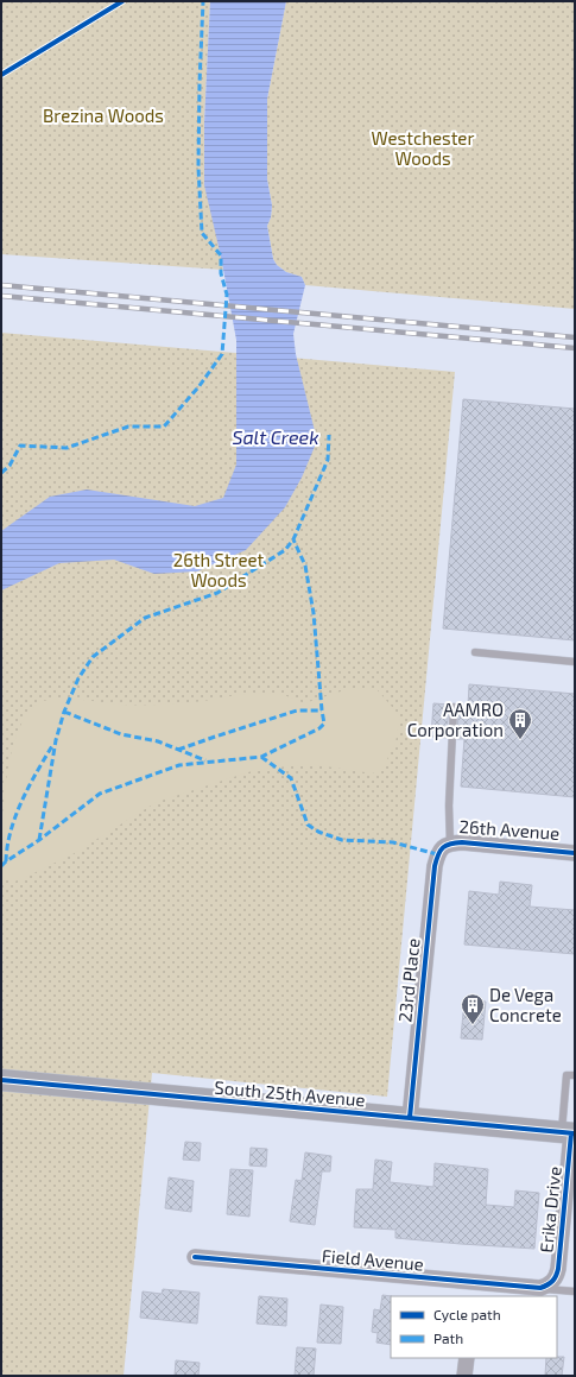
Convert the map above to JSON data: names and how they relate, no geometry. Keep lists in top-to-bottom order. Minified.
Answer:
{"streets":{"street":["26th Avenue","23rd Place","South 25th Avenue","Erika Drive","Field Avenue"]},"crossings":[["26th Avenue","23rd Place"],["23rd Place","South 25th Avenue"],["South 25th Avenue","Erika Drive"],["Erika Drive","Field Avenue"]],"water":["Salt Creek"],"parks":["Brezina Woods","Westchester Woods","26th Street Woods"],"places":{"building":["AAMRO Corporation","De Vega Concrete"]},"legend":["Cycle path","Path"]}
